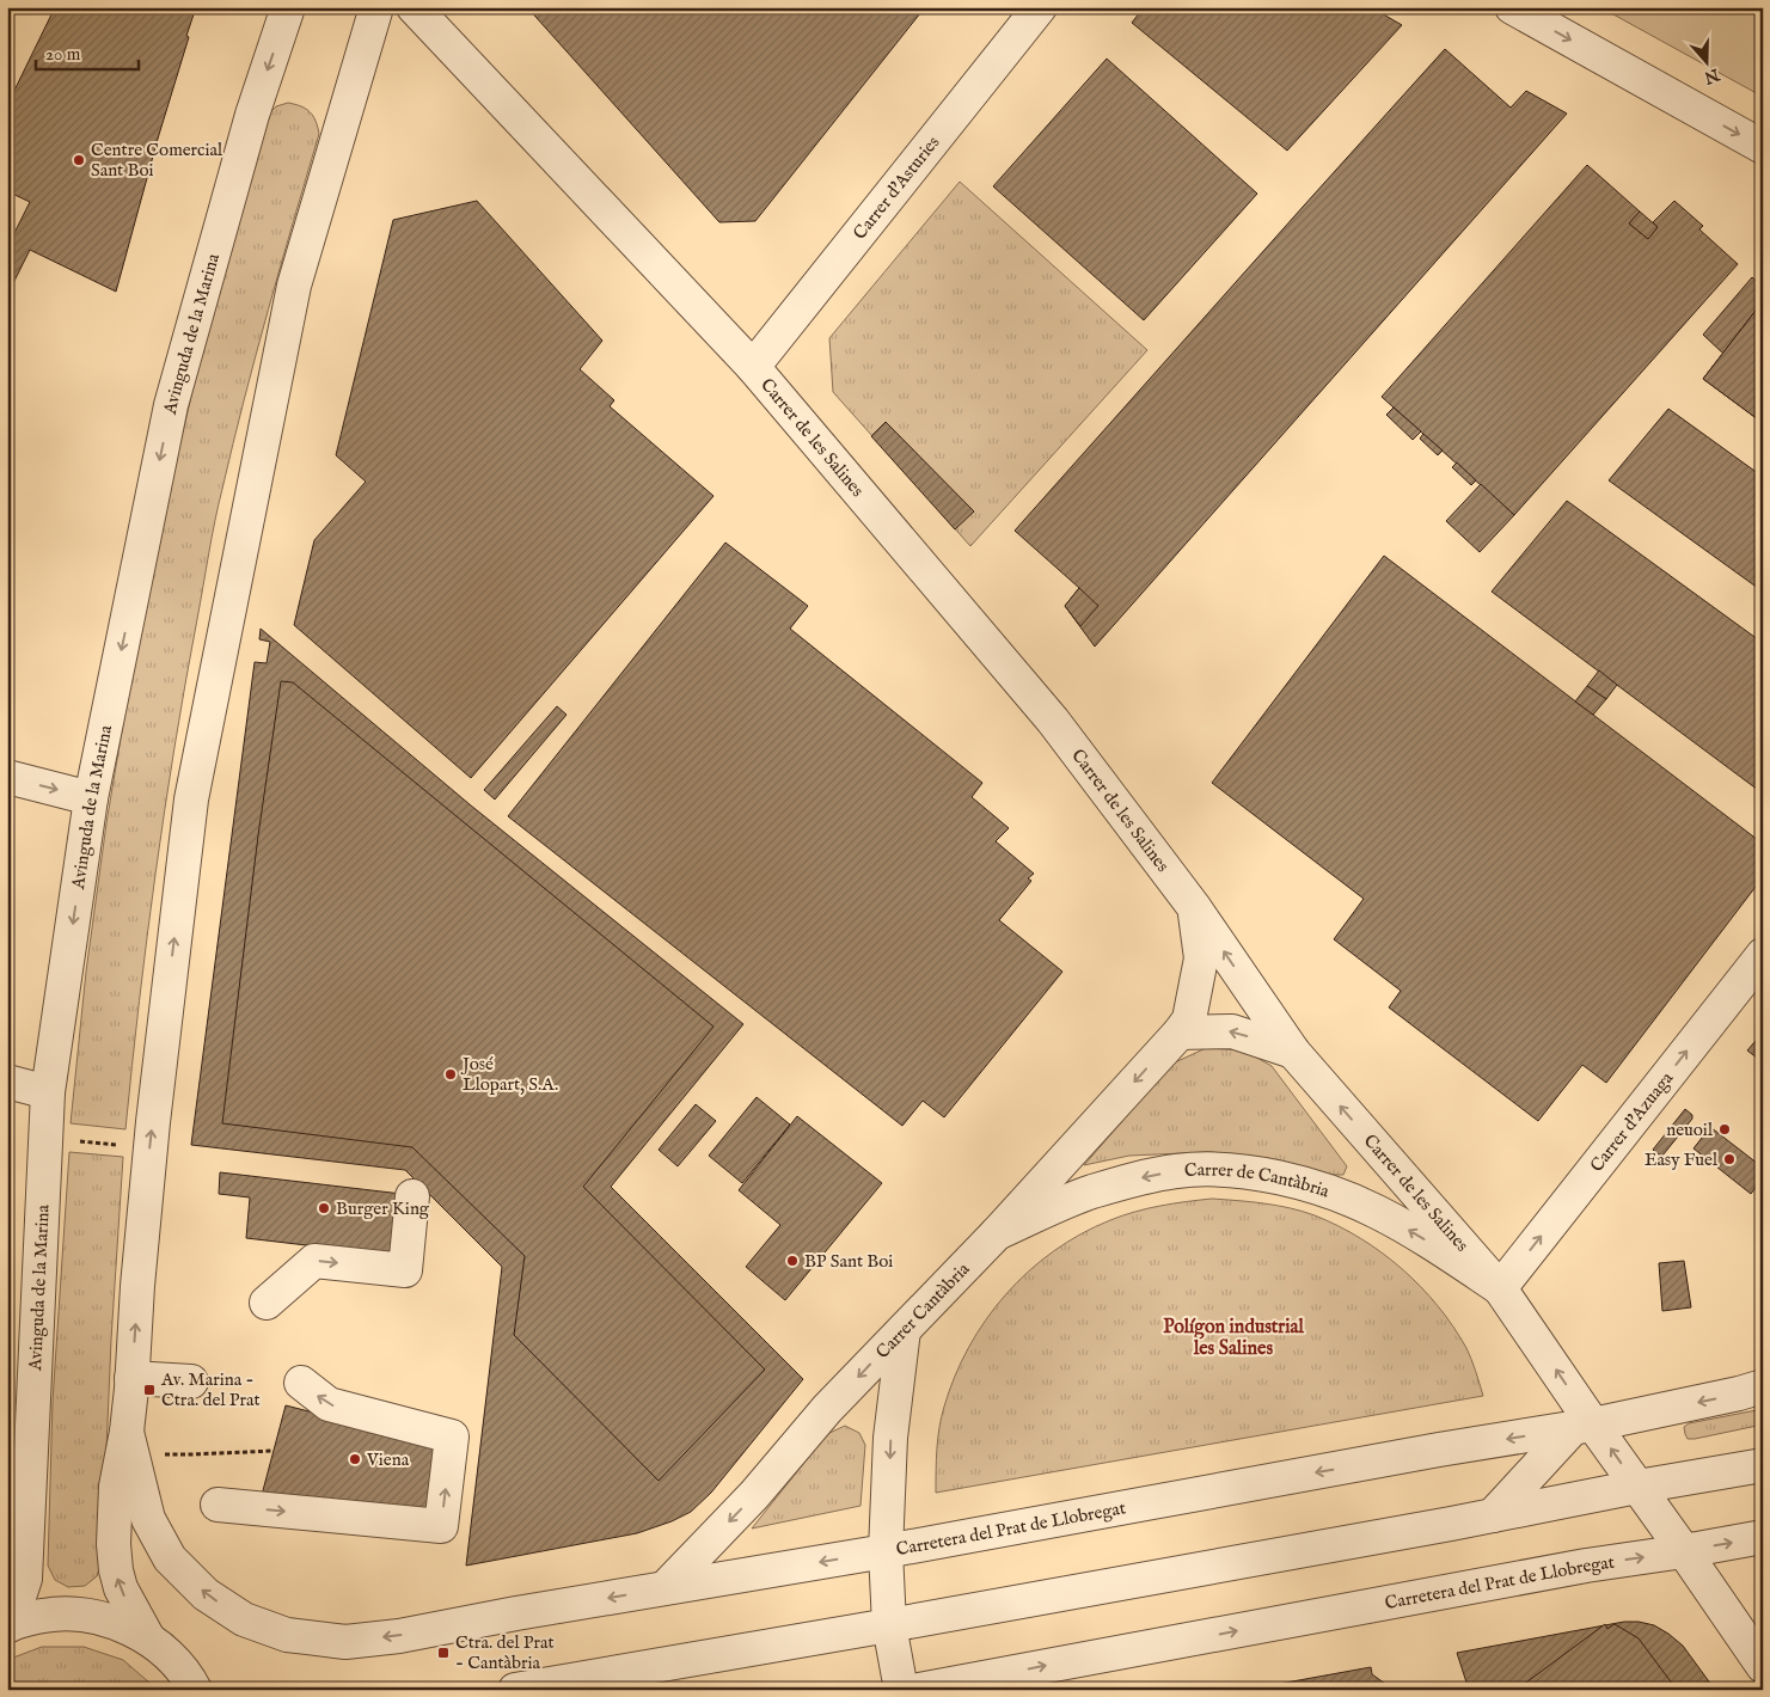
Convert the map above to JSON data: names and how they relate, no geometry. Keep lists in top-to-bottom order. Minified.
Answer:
{"streets":{"street":["Carrer d'Asturies","Avinguda de la Marina","Carrer de les Salines","Carrer d'Azuaga","Carrer de Cantàbria","Carrer Cantàbria","Carretera del Prat de Llobregat"]},"crossings":[["Carrer d'Asturies","Carrer de les Salines"],["Carrer de les Salines","Carrer d'Azuaga"],["Carrer de les Salines","Carrer de Cantàbria"],["Carrer de les Salines","Carrer Cantàbria"],["Carrer de les Salines","Carretera del Prat de Llobregat"],["Carrer d'Azuaga","Carrer de Cantàbria"],["Carrer de Cantàbria","Carrer Cantàbria"],["Carrer Cantàbria","Carretera del Prat de Llobregat"]],"one_way":["Carrer d'Azuaga","Carrer de Cantàbria","Carrer Cantàbria"],"districts":["Polígon industrial les Salines"],"places":{"other":["Centre Comercial Sant Boi","José Llopart, S.A.","neuoil","Easy Fuel","Burger King","BP Sant Boi","Viena"],"transit":["Av. Marina - Ctra. del Prat","Ctra. del Prat - Cantàbria"]},"scale_bar":"20 m","north":"bottom"}
